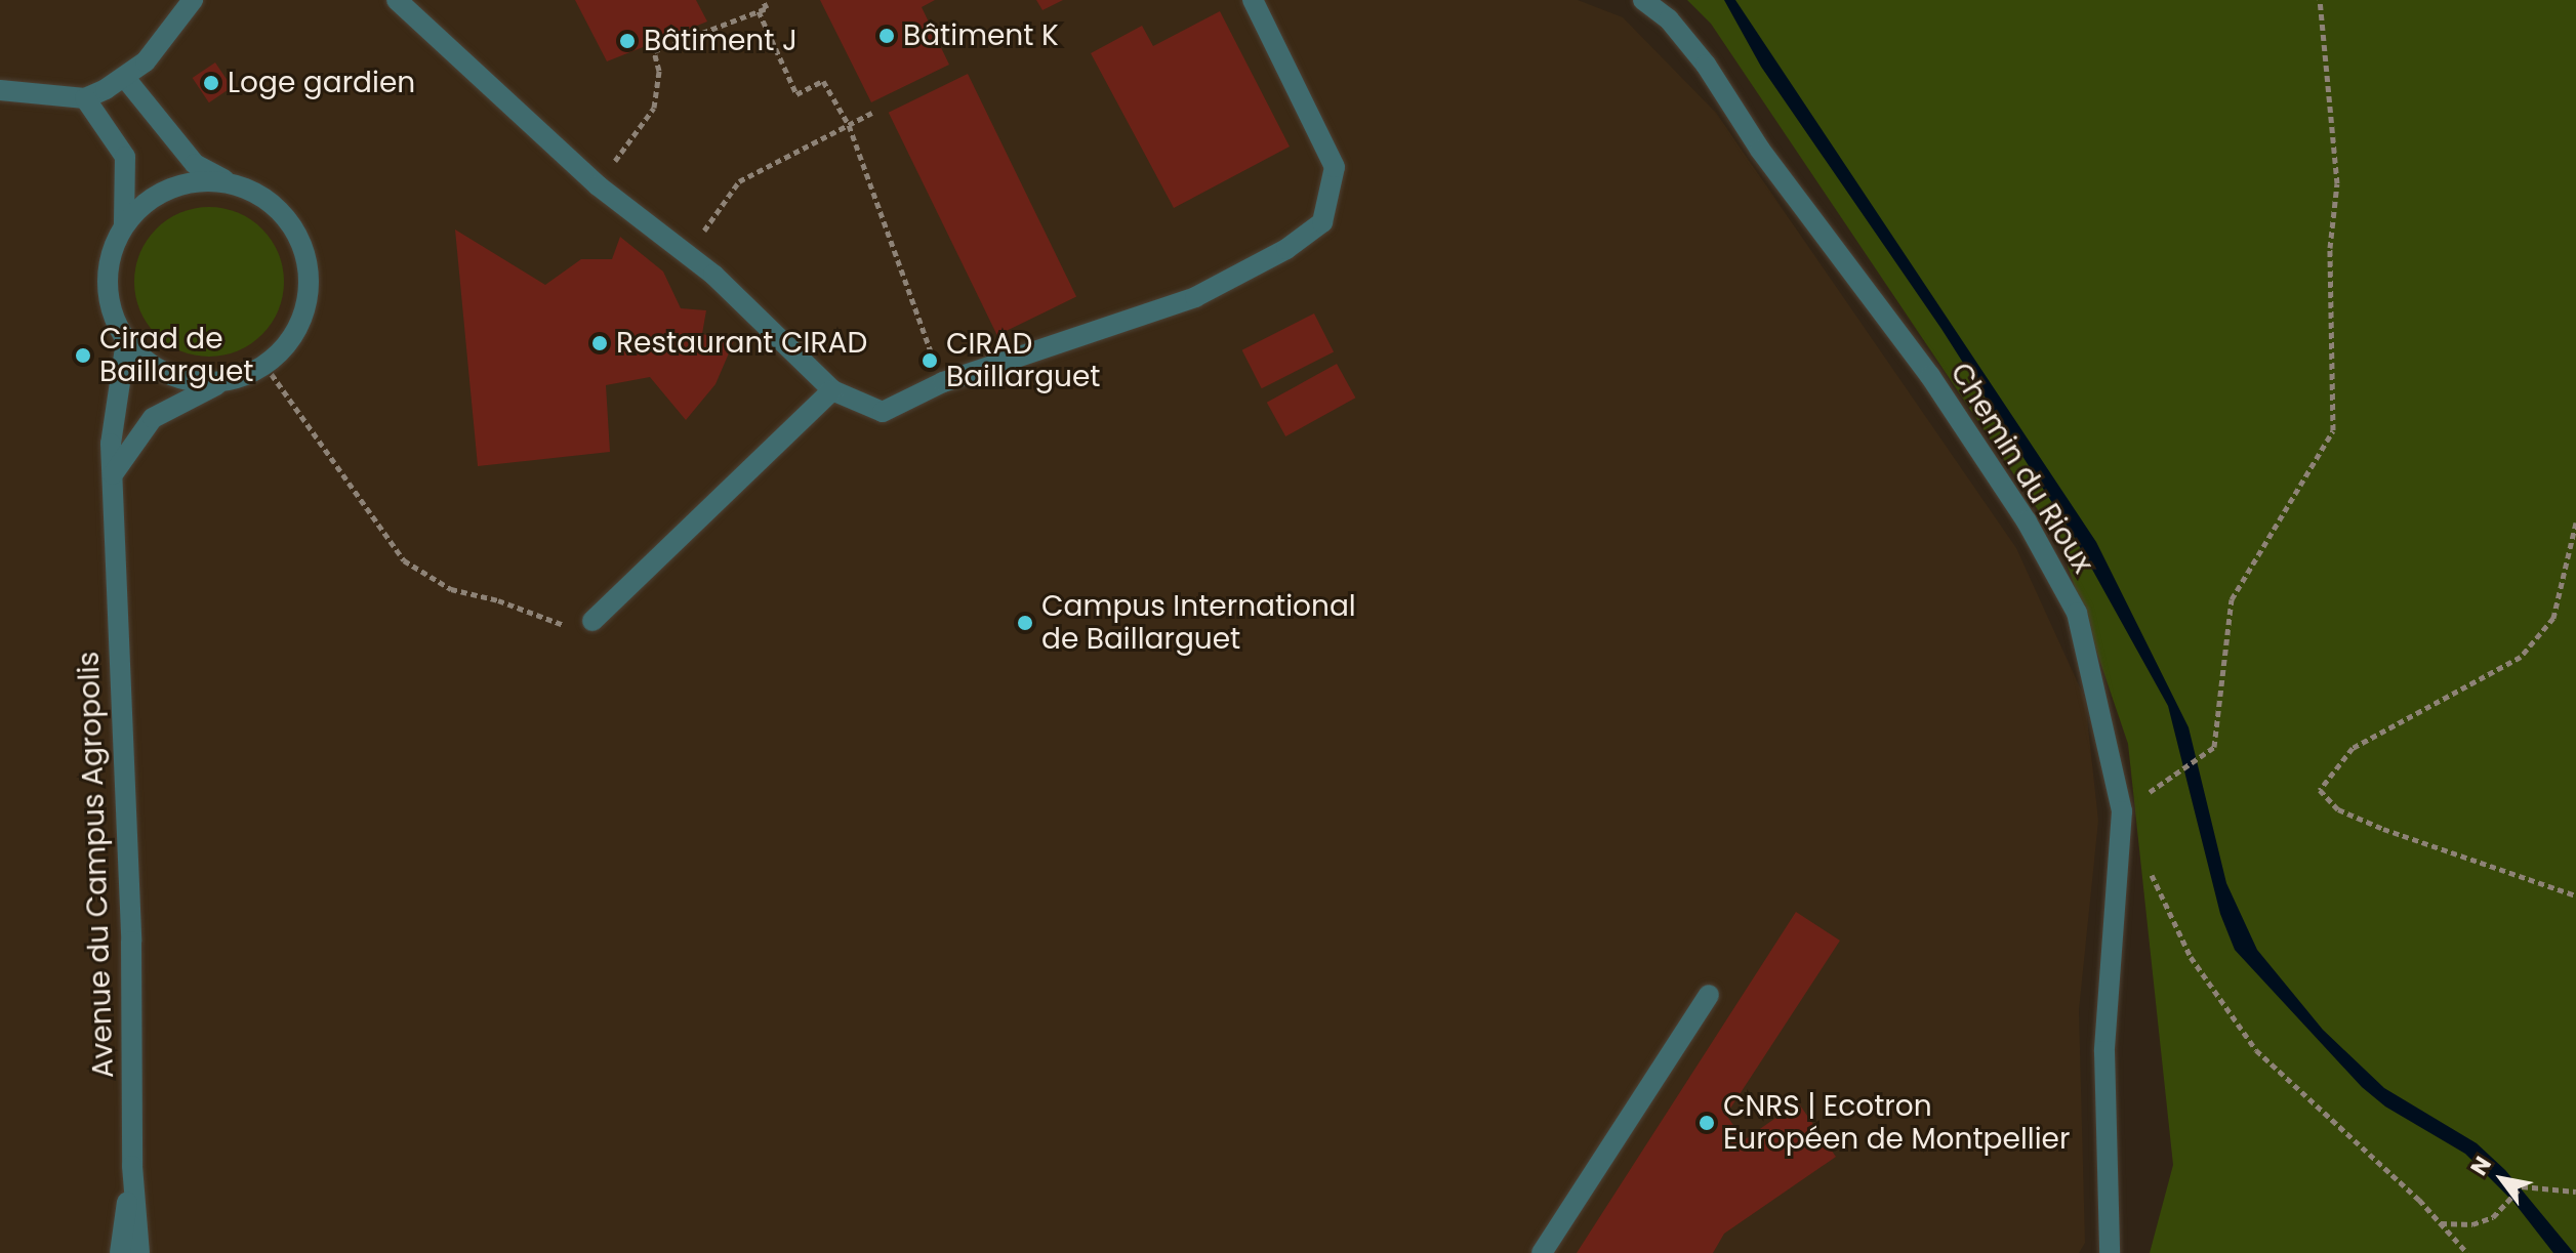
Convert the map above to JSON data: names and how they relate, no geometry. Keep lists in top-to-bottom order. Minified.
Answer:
{"streets":{"street":["Chemin du Rioux","Avenue du Campus Agropolis"]},"places":["Bâtiment K","Bâtiment J","Loge gardien","Restaurant CIRAD","Cirad de Baillarguet","CIRAD Baillarguet","Campus International de Baillarguet","CNRS | Ecotron Européen de Montpellier"],"north":"top left"}
